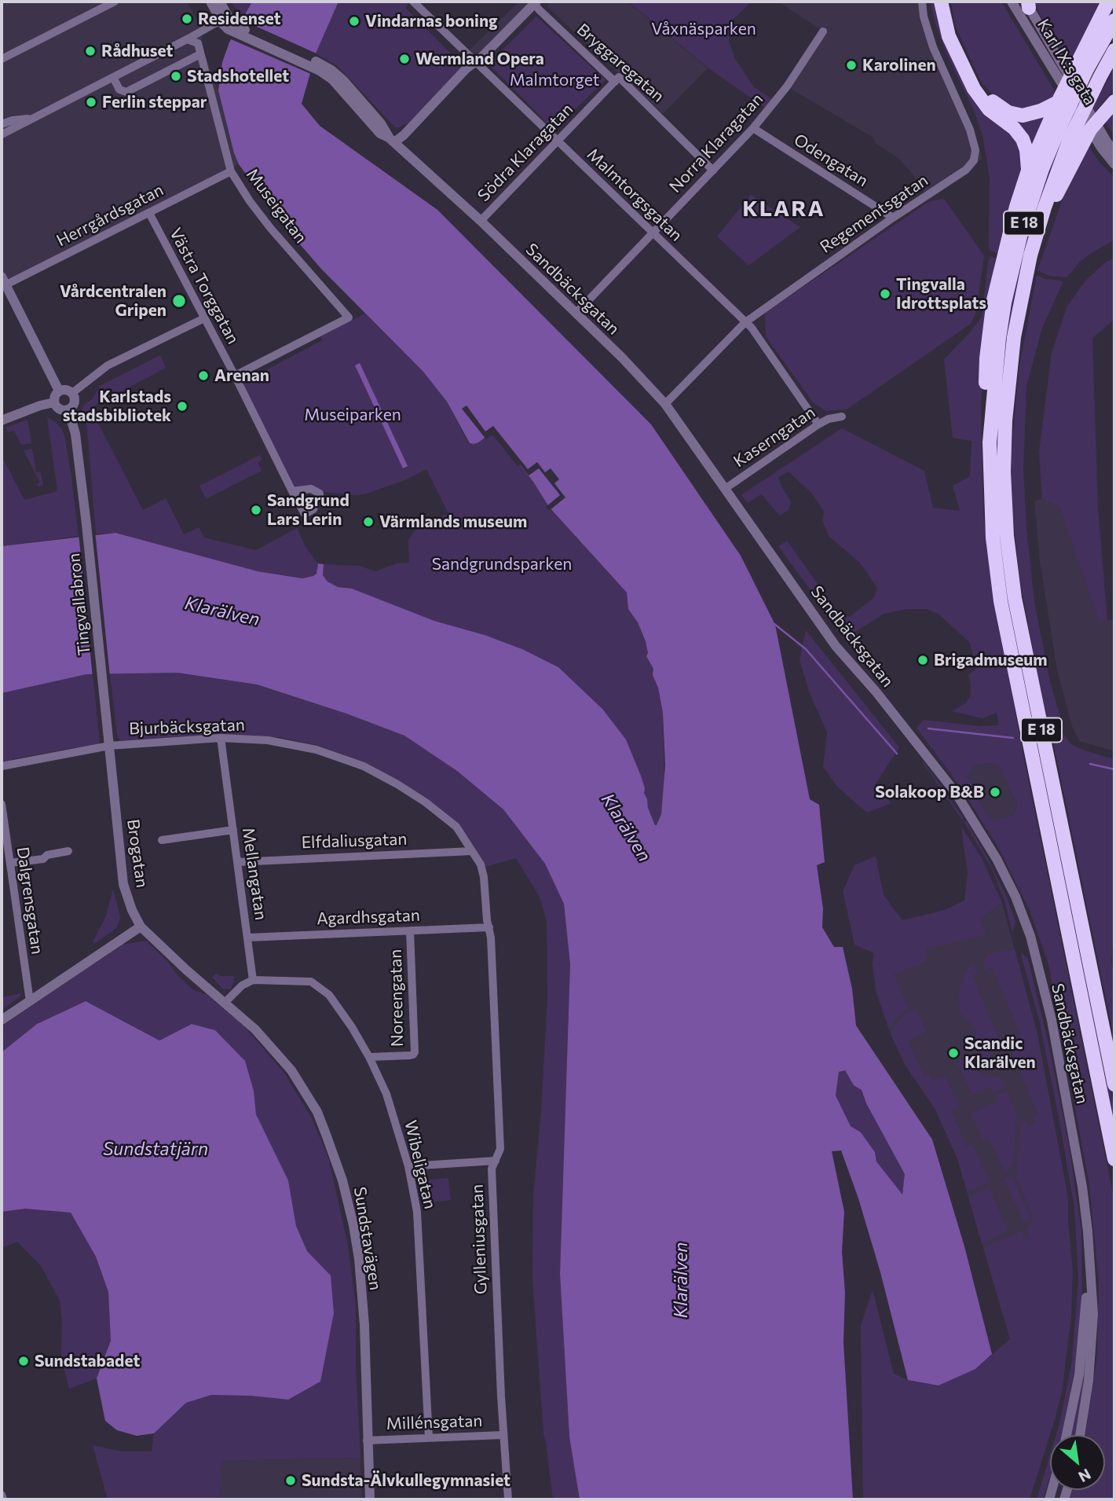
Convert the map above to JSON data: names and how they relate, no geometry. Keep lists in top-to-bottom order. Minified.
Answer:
{"streets":{"highway":["E 18"],"street":["Karl IX:s gata","Bryggaregatan","Norra Klaragatan","Södra Klaragatan","Odengatan","Malmtorgsgatan","Museigatan","Regementsgatan","Herrgårdsgatan","Västra Torggatan","Sandbäcksgatan","Kaserngatan","Tingvallabron","Bjurbäcksgatan","Elfdaliusgatan","Brogatan","Mellangatan","Dalgrensgatan","Agardhsgatan","Noreengatan","Wibeligatan","Sundstavägen","Gylleniusgatan","Millénsgatan"]},"crossings":[["Bryggaregatan","Norra Klaragatan"],["Bryggaregatan","Södra Klaragatan"],["Norra Klaragatan","Odengatan"],["Norra Klaragatan","Malmtorgsgatan"],["Norra Klaragatan","Sandbäcksgatan"],["Södra Klaragatan","Malmtorgsgatan"],["Södra Klaragatan","Sandbäcksgatan"],["Odengatan","Regementsgatan"],["Malmtorgsgatan","Regementsgatan"],["Malmtorgsgatan","Kaserngatan"],["Museigatan","Herrgårdsgatan"],["Museigatan","Västra Torggatan"],["Regementsgatan","Sandbäcksgatan"],["Herrgårdsgatan","Västra Torggatan"],["Sandbäcksgatan","Kaserngatan"],["Tingvallabron","Brogatan"],["Bjurbäcksgatan","Elfdaliusgatan"],["Bjurbäcksgatan","Brogatan"],["Bjurbäcksgatan","Mellangatan"],["Bjurbäcksgatan","Gylleniusgatan"],["Elfdaliusgatan","Mellangatan"],["Elfdaliusgatan","Gylleniusgatan"],["Brogatan","Sundstavägen"],["Mellangatan","Agardhsgatan"],["Mellangatan","Wibeligatan"],["Agardhsgatan","Noreengatan"],["Agardhsgatan","Gylleniusgatan"],["Noreengatan","Wibeligatan"],["Wibeligatan","Millénsgatan"],["Sundstavägen","Millénsgatan"],["Gylleniusgatan","Millénsgatan"]],"districts":["KLARA"],"water":["Klarälven","Sundstatjärn"],"parks":["Våxnäsparken","Malmtorget","Museiparken","Sandgrundsparken"],"places":["Residenset","Vindarnas boning","Rådhuset","Wermland Opera","Karolinen","Stadshotellet","Ferlin steppar","Tingvalla Idrottsplats","Vårdcentralen Gripen","Arenan","Karlstads stadsbibliotek","Sandgrund Lars Lerin","Värmlands museum","Brigadmuseum","Solakoop B&B","Scandic Klarälven","Sundstabadet","Sundsta-Älvkullegymnasiet"],"north":"bottom right"}
